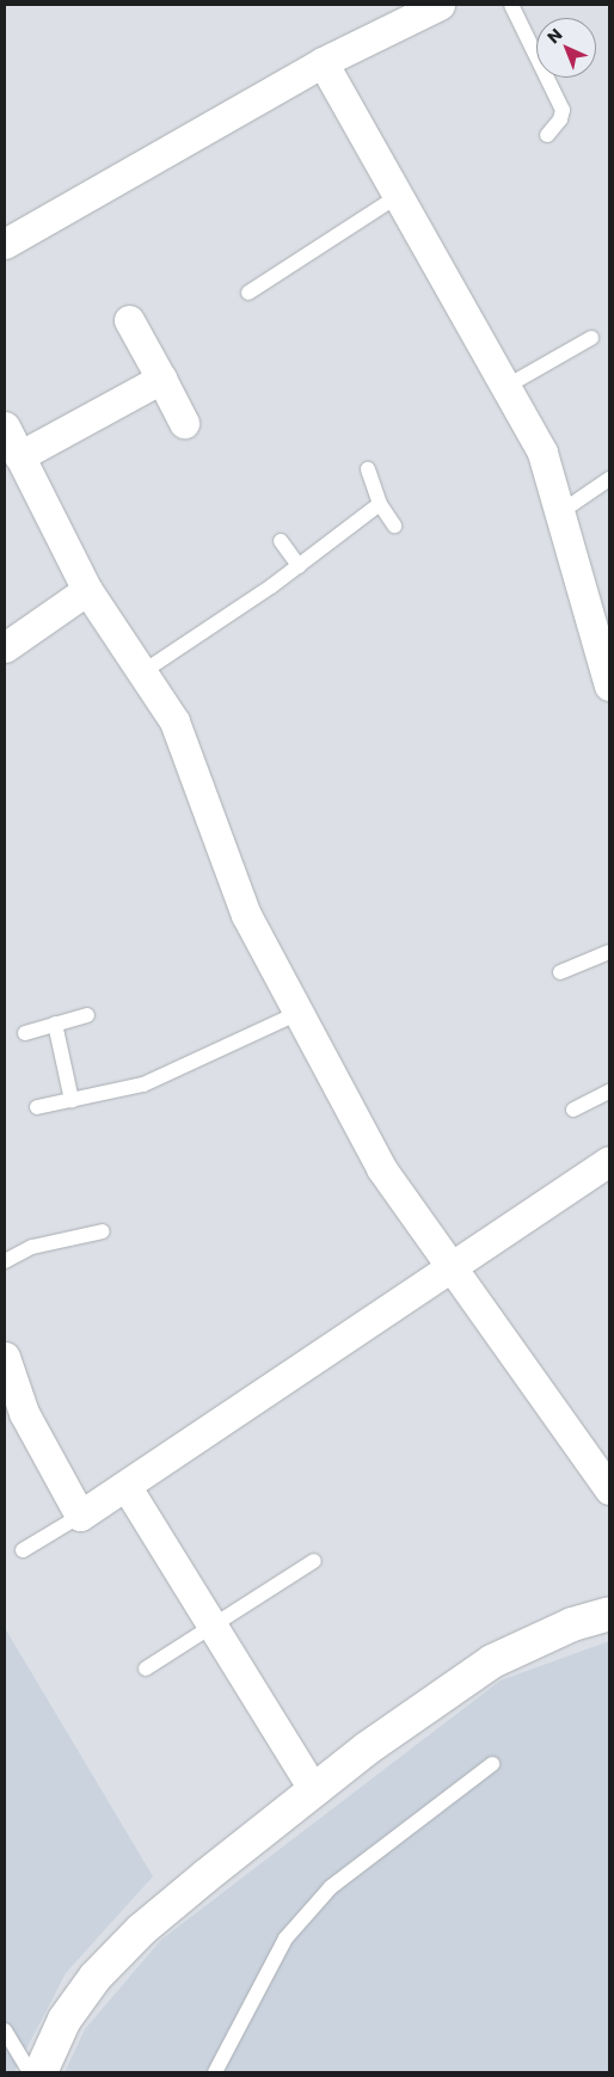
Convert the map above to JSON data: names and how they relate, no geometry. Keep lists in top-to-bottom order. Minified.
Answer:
{"north":"top left"}
